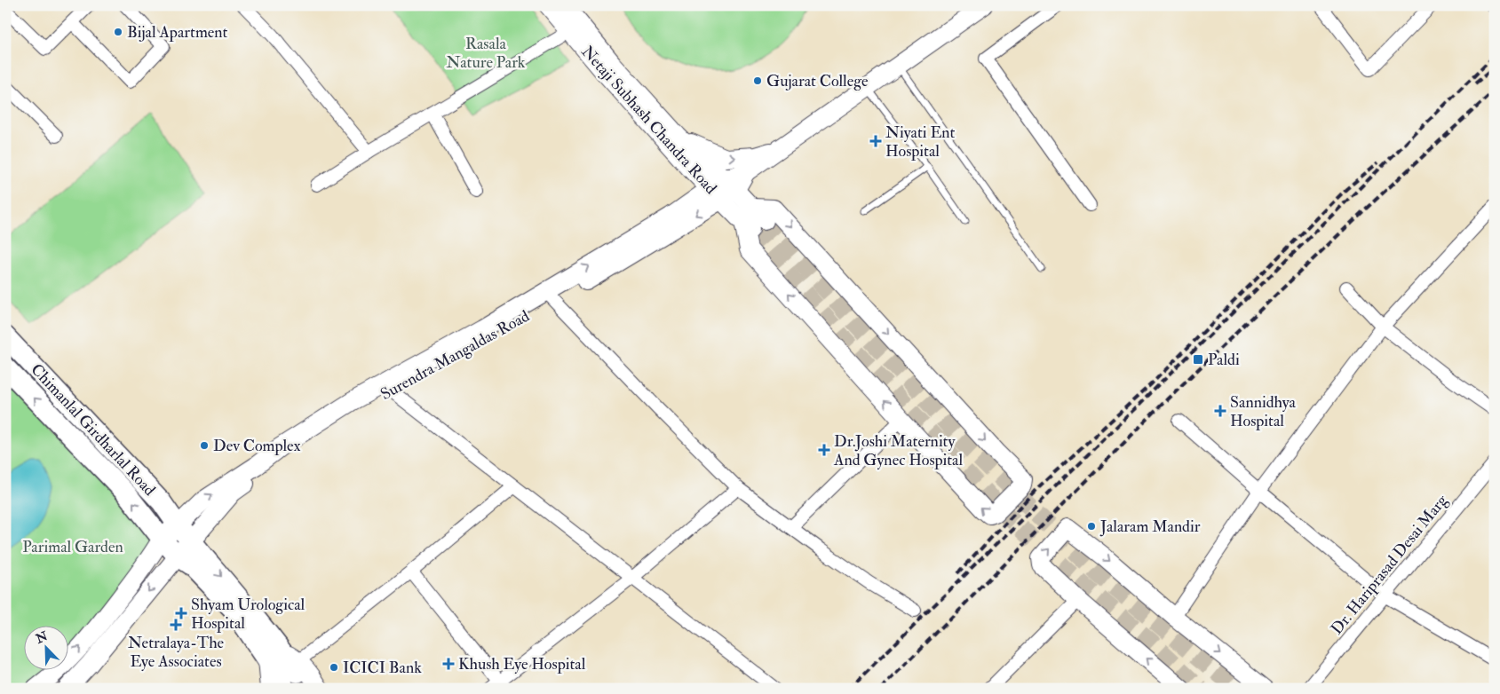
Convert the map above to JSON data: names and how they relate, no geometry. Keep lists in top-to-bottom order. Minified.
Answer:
{"streets":{"main road":["Netaji Subhash Chandra Road","Surendra Mangaldas Road","Chimanlal Girdharlal Road"],"street":["Dr. Hariprasad Desai Marg"]},"crossings":[["Netaji Subhash Chandra Road","Surendra Mangaldas Road"],["Surendra Mangaldas Road","Chimanlal Girdharlal Road"]],"parks":["Rasala Nature Park","Parimal Garden"],"places":{"other":["Bijal Apartment","Gujarat College","Dev Complex","Jalaram Mandir","ICICI Bank"],"health":["Niyati Ent Hospital","Sannidhya Hospital","Dr.Joshi Maternity And Gynec Hospital","Shyam Urological Hospital","Netralaya-The Eye Associates","Khush Eye Hospital"],"transit":["Paldi"]},"north":"top left"}
